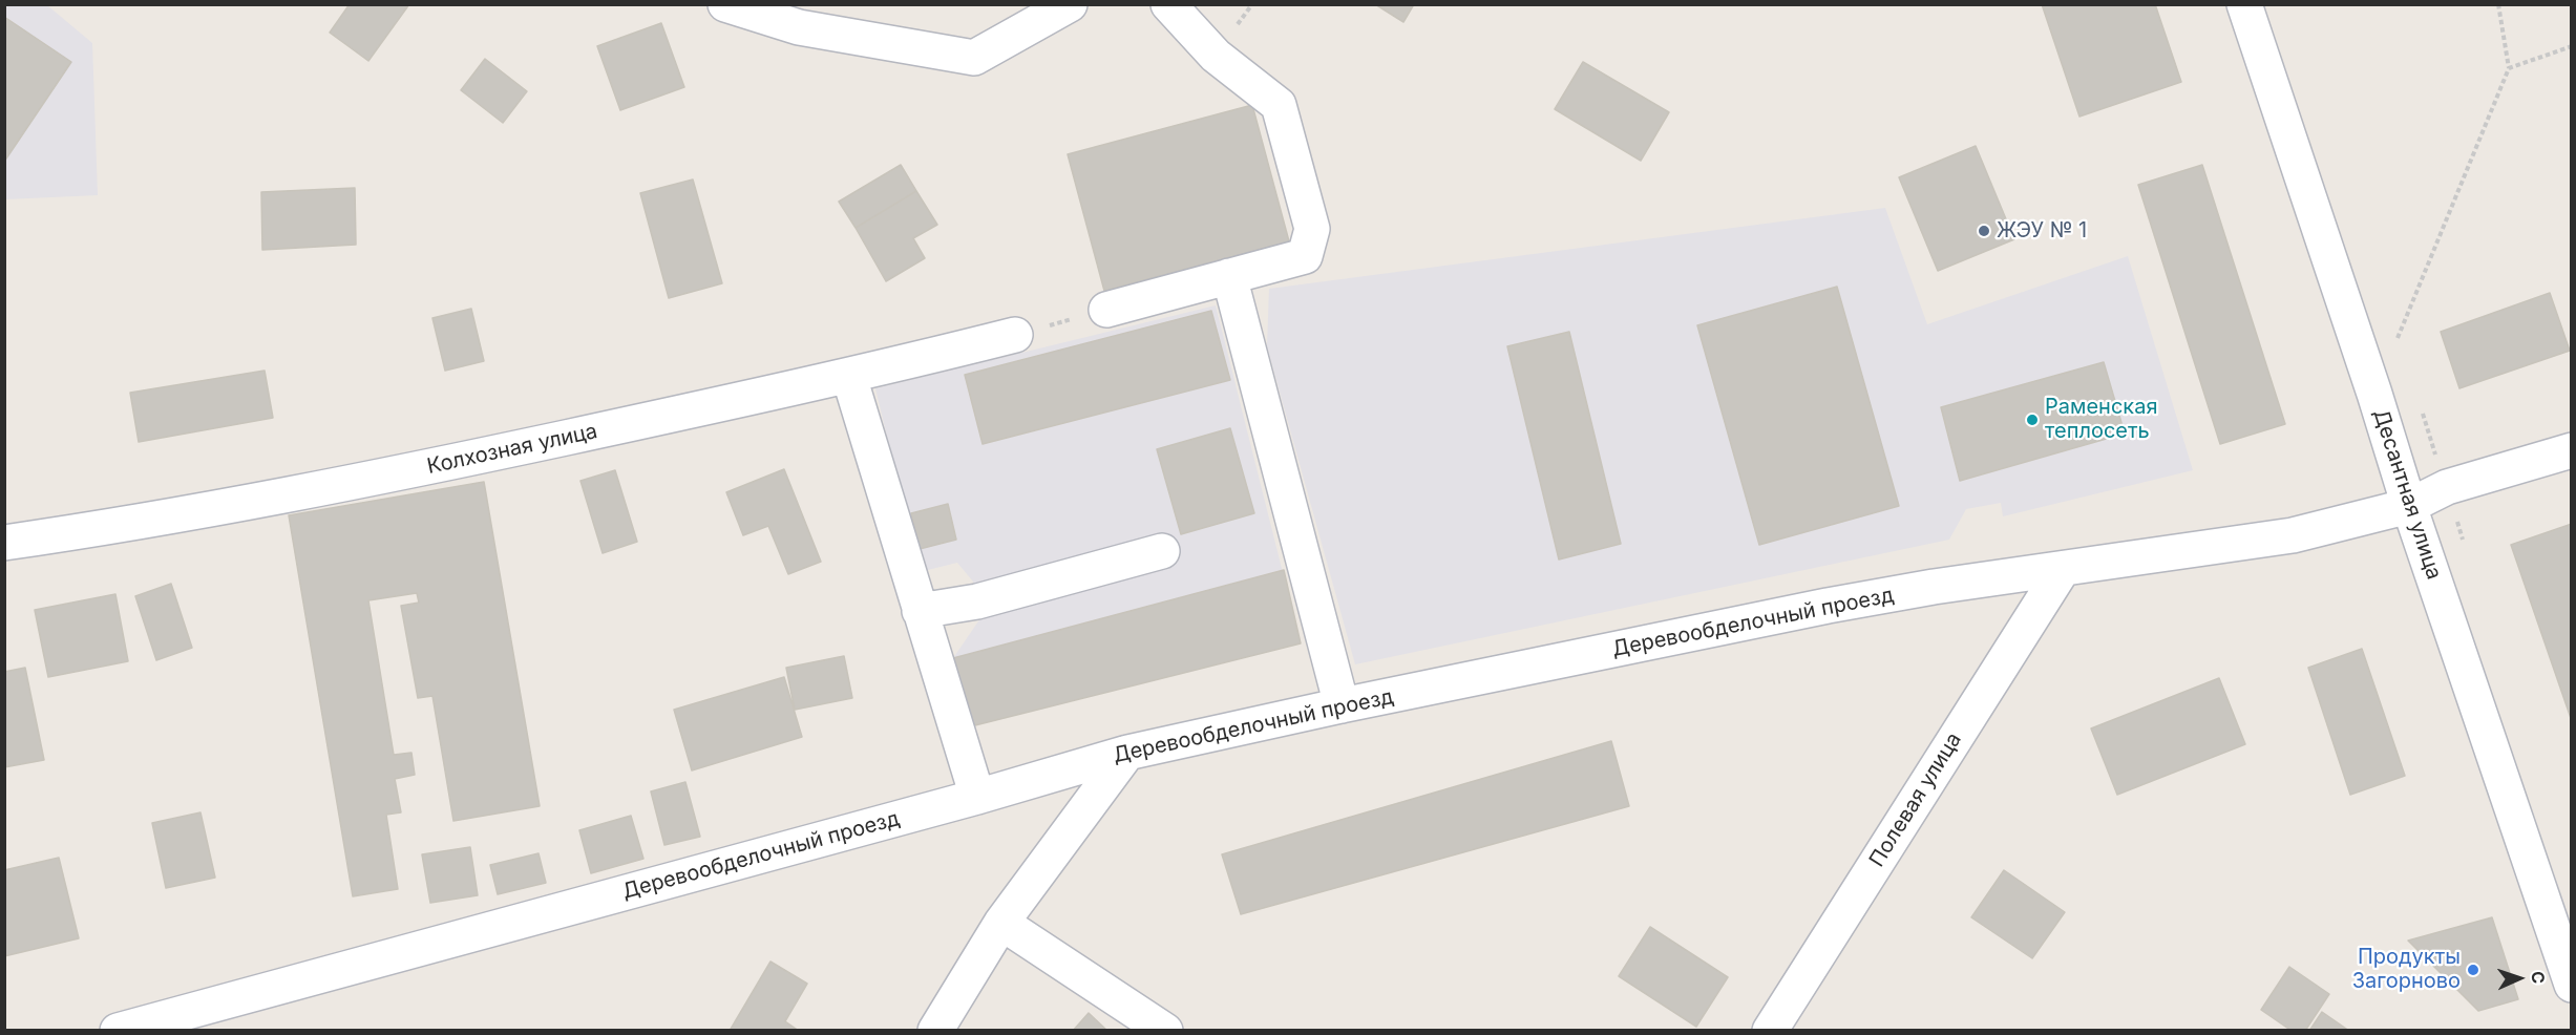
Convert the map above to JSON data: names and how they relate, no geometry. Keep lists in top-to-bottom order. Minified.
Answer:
{"streets":{"street":["Колхозная улица","Десантная улица","Деревообделочный проезд","Полевая улица"]},"crossings":[["Десантная улица","Деревообделочный проезд"],["Деревообделочный проезд","Полевая улица"]],"places":["ЖЭУ № 1","Раменская теплосеть","Продукты Загорново"],"north":"right"}
